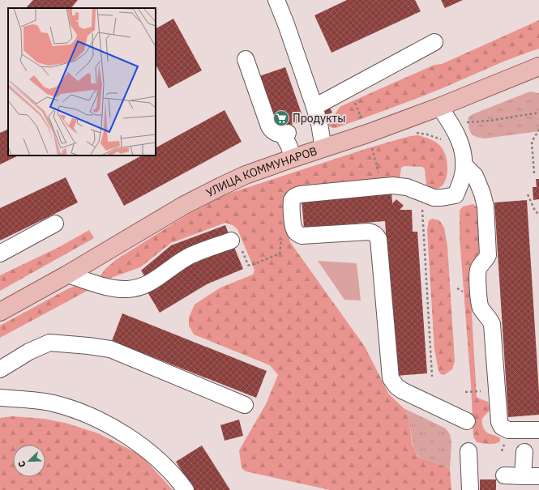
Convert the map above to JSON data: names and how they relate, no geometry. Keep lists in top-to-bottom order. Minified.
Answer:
{"streets":{"main road":["УЛИЦА КОММУНАРОВ"]},"places":{"supermarket":["Продукты"]},"north":"bottom left"}
